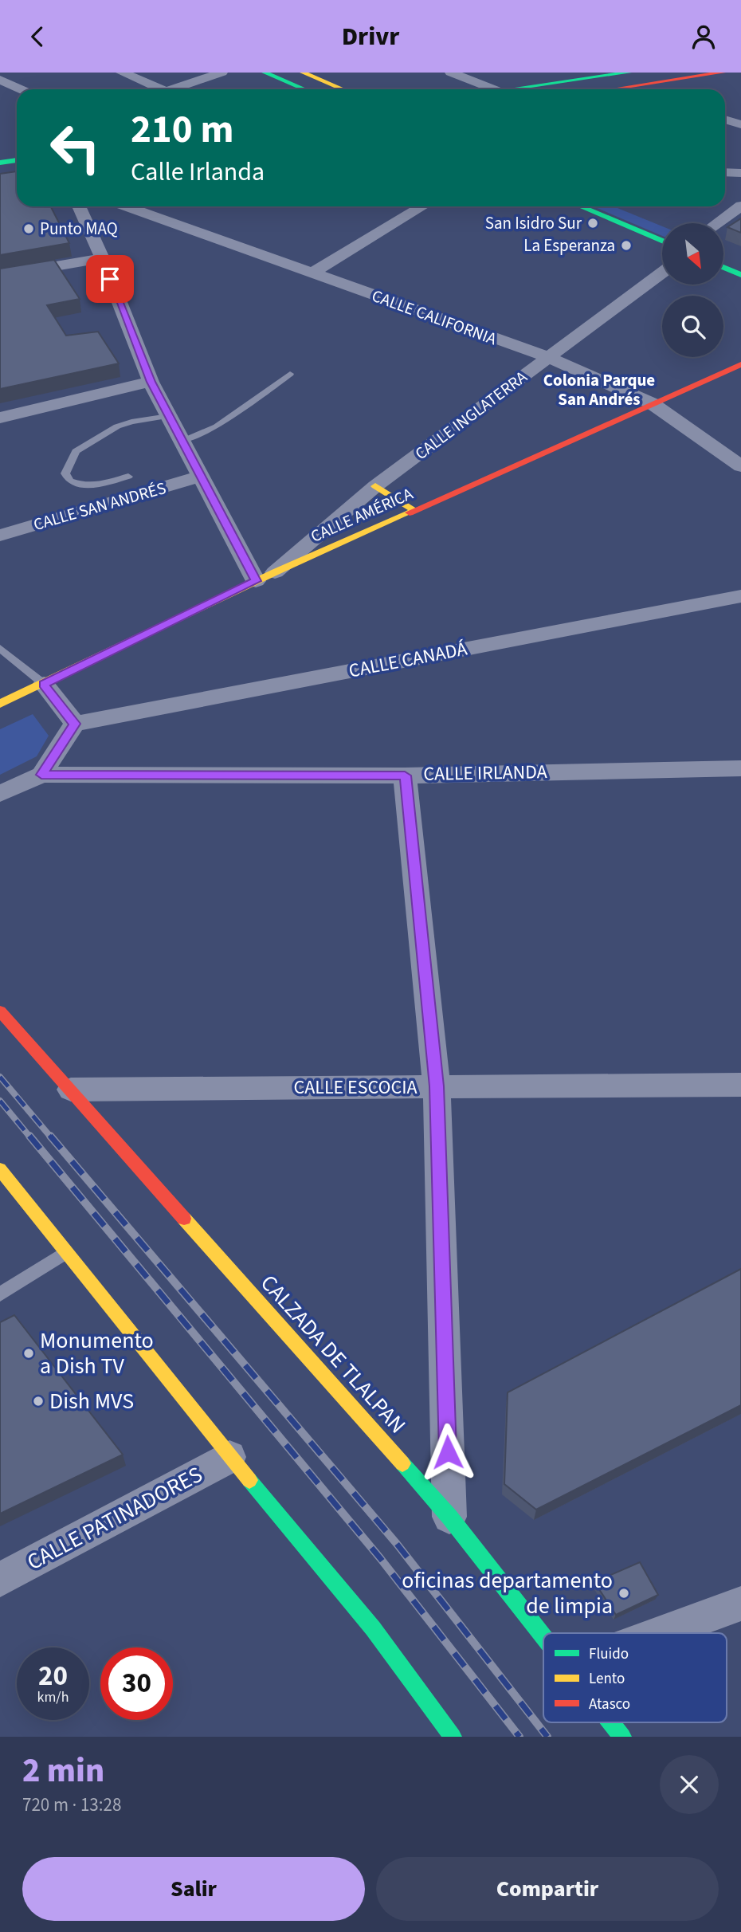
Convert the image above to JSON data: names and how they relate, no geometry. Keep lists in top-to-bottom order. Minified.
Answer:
{"streets":{"main road":["CALLE AMÉRICA","CALZADA DE TLALPAN"],"street":["CALLE CALIFORNIA","CALLE INGLATERRA","CALLE SAN ANDRÉS","CALLE CANADÁ","CALLE IRLANDA","CALLE ESCOCIA","CALLE PATINADORES"]},"crossings":[["CALLE CALIFORNIA","CALLE INGLATERRA"],["CALLE CALIFORNIA","CALLE AMÉRICA"],["CALLE INGLATERRA","CALLE AMÉRICA"],["CALLE ESCOCIA","CALZADA DE TLALPAN"]],"districts":["Colonia Parque San Andrés"],"places":["San Isidro Sur","Punto MAQ","La Esperanza","Monumento a Dish TV","Dish MVS","oficinas departamento de limpia"],"legend":["Fluido","Lento","Atasco"],"north":"bottom right","page":{"header":"Drivr","turn":["210 m","Calle Irlanda"],"speed":"20 km/h","limit":"30","heading":["2 min","720 m · 13:28"],"buttons":["Salir","Compartir"]}}
